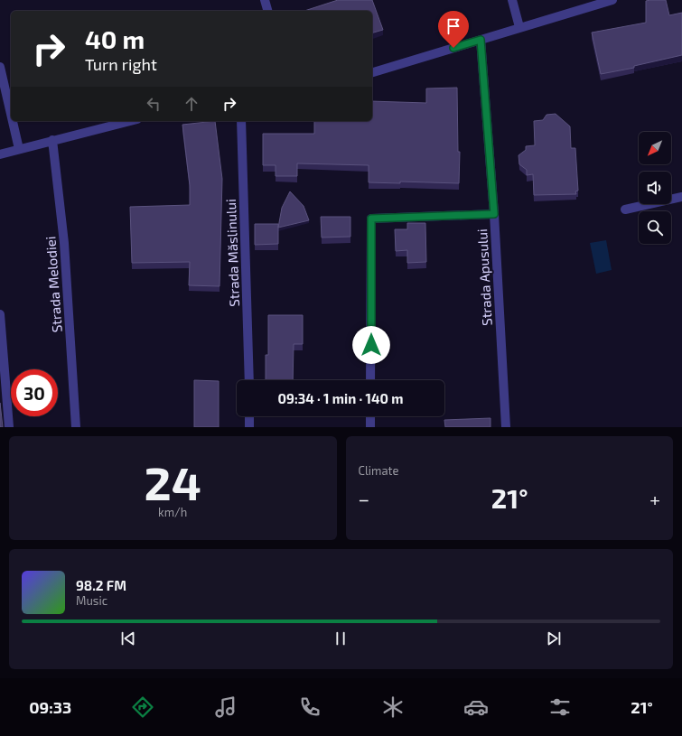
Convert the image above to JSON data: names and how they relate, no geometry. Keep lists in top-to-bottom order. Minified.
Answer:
{"streets":{"street":["Strada Măslinului","Strada Apusului","Strada Melodiei"]},"north":"bottom left","page":{"turn":["40 m","Turn right"],"limit":"30","trip":"09:34 · 1 min · 140 m","tile":[["24","km/h"],"Climate"],"heat":["−","21°","+"],"song":["98.2 FM","Music"],"tabs":["09:33","21°"]}}
